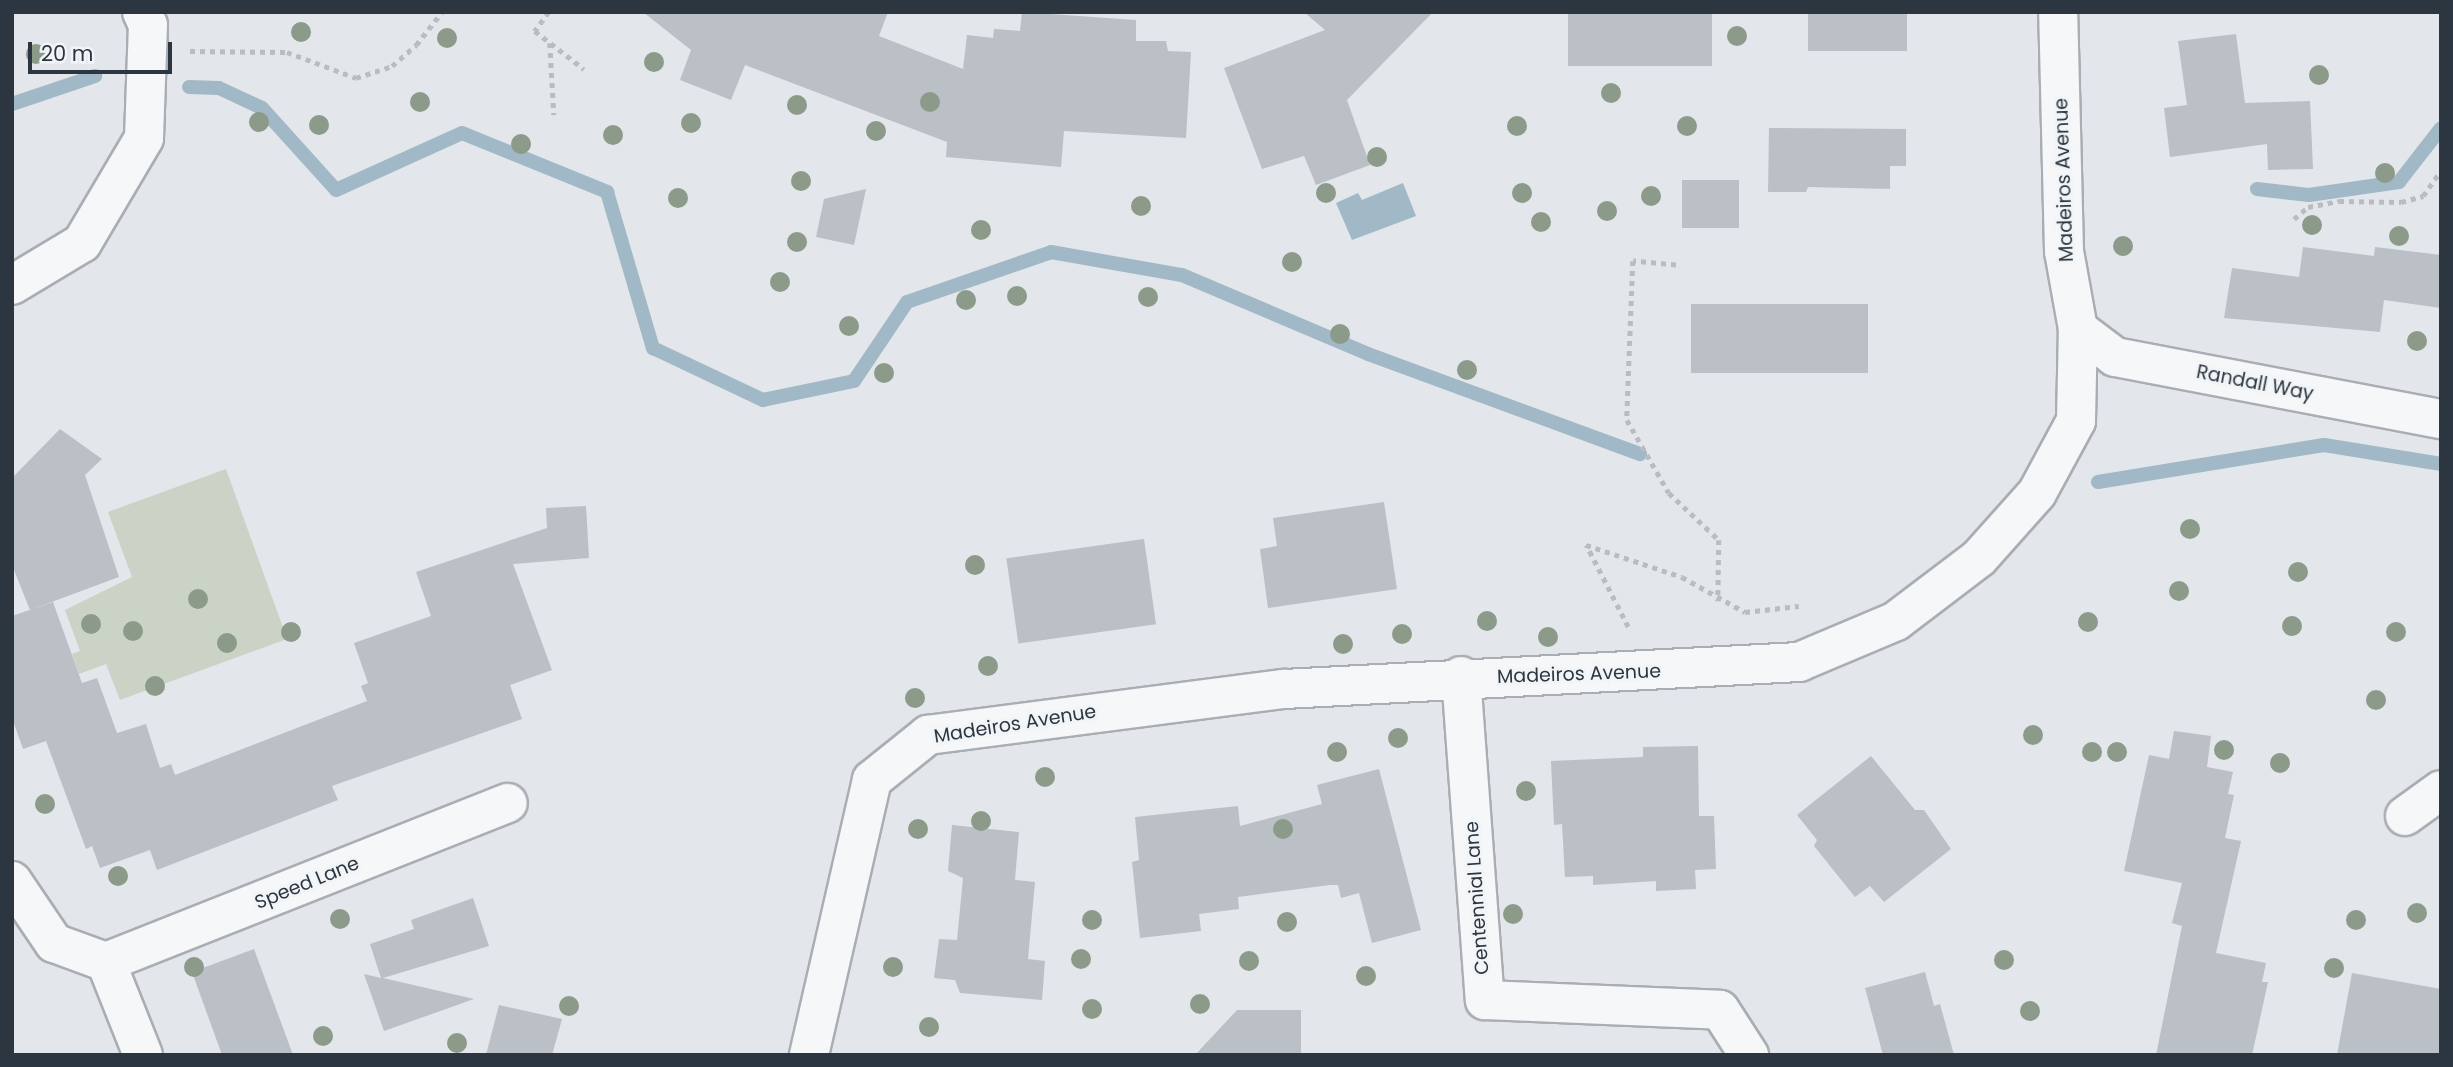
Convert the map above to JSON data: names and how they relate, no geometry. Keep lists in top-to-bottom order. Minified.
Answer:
{"streets":{"street":["Madeiros Avenue","Randall Way","Speed Lane","Centennial Lane"]},"crossings":[["Madeiros Avenue","Randall Way"],["Madeiros Avenue","Centennial Lane"]],"scale_bar":"20 m"}
